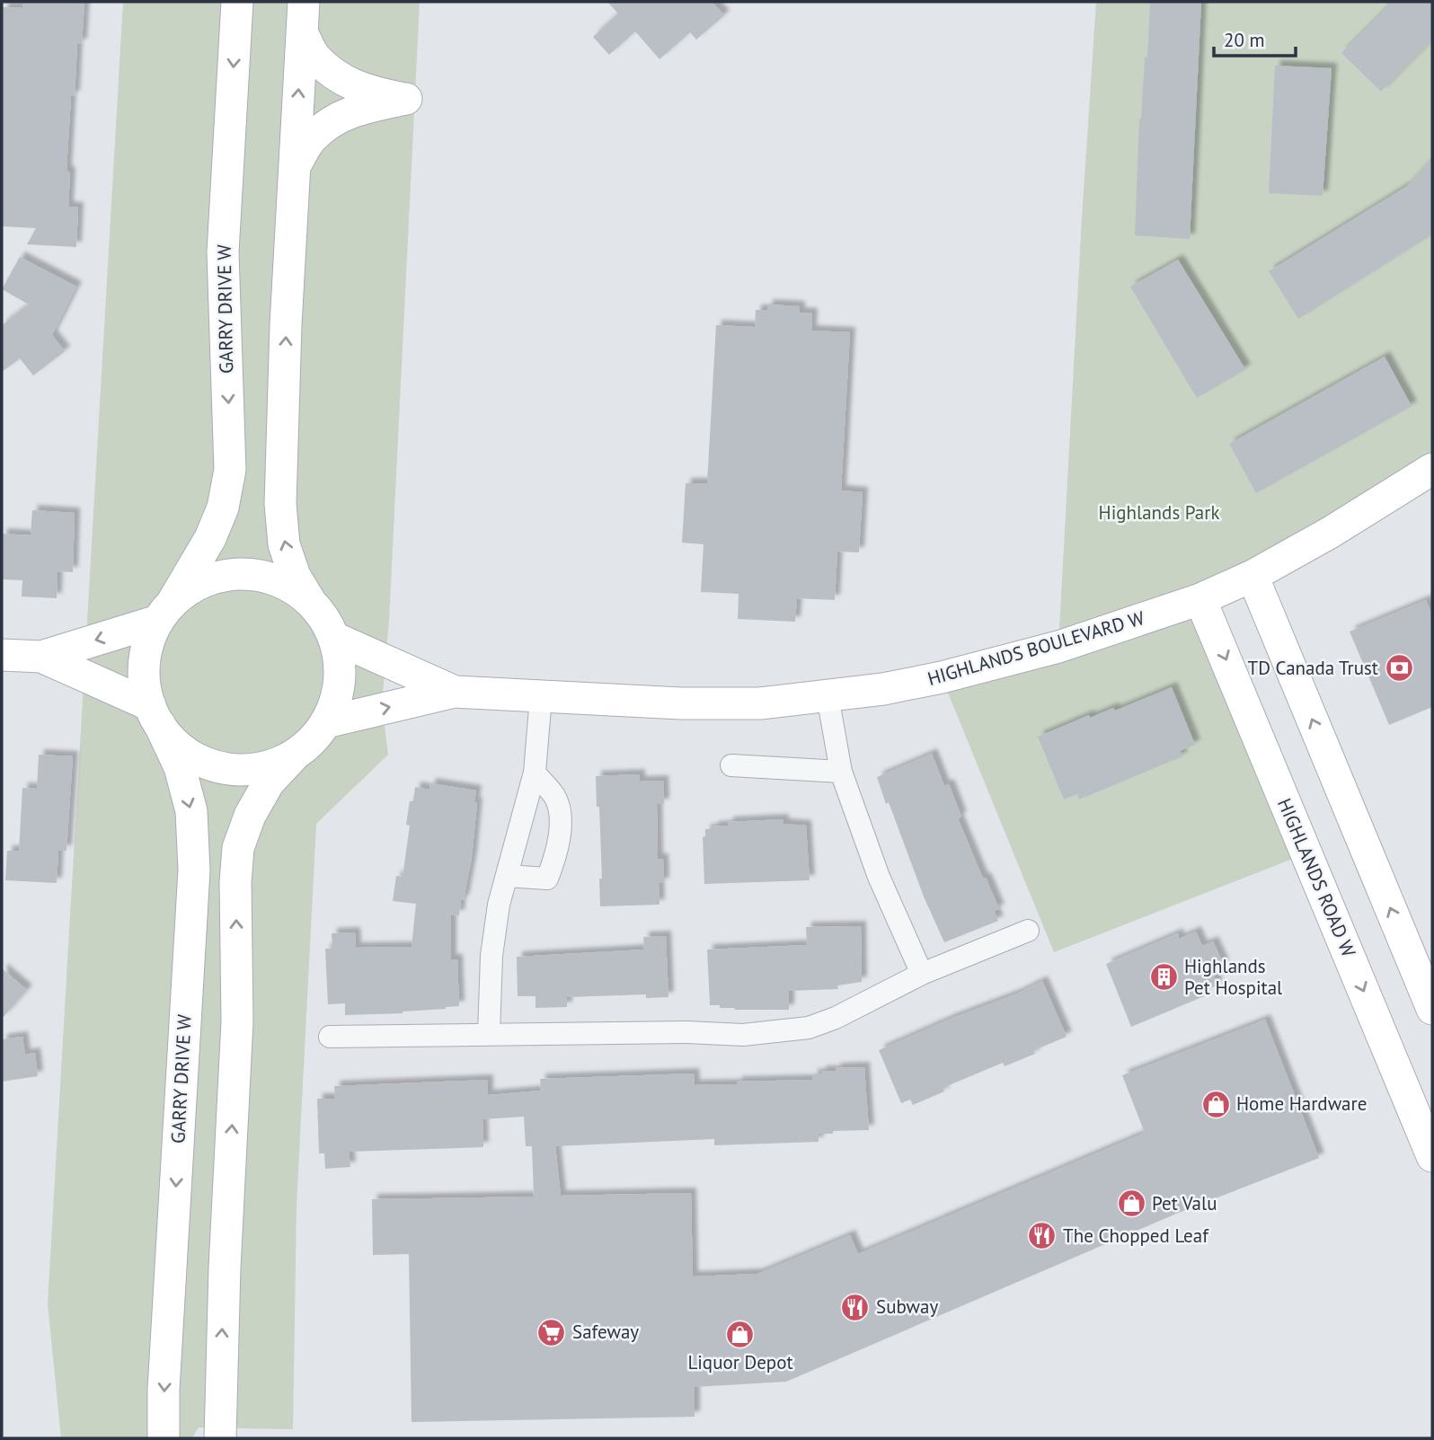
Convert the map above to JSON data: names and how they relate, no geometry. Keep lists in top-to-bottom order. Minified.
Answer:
{"streets":{"main road":["GARRY DRIVE W","HIGHLANDS BOULEVARD W","HIGHLANDS ROAD W"]},"crossings":[["GARRY DRIVE W","HIGHLANDS BOULEVARD W"],["HIGHLANDS BOULEVARD W","HIGHLANDS ROAD W"]],"parks":["Highlands Park"],"places":{"bank":["TD Canada Trust"],"building":["Highlands Pet Hospital"],"shop":["Home Hardware","Pet Valu","Liquor Depot"],"restaurant":["The Chopped Leaf","Subway"],"supermarket":["Safeway"]},"scale_bar":"20 m"}
